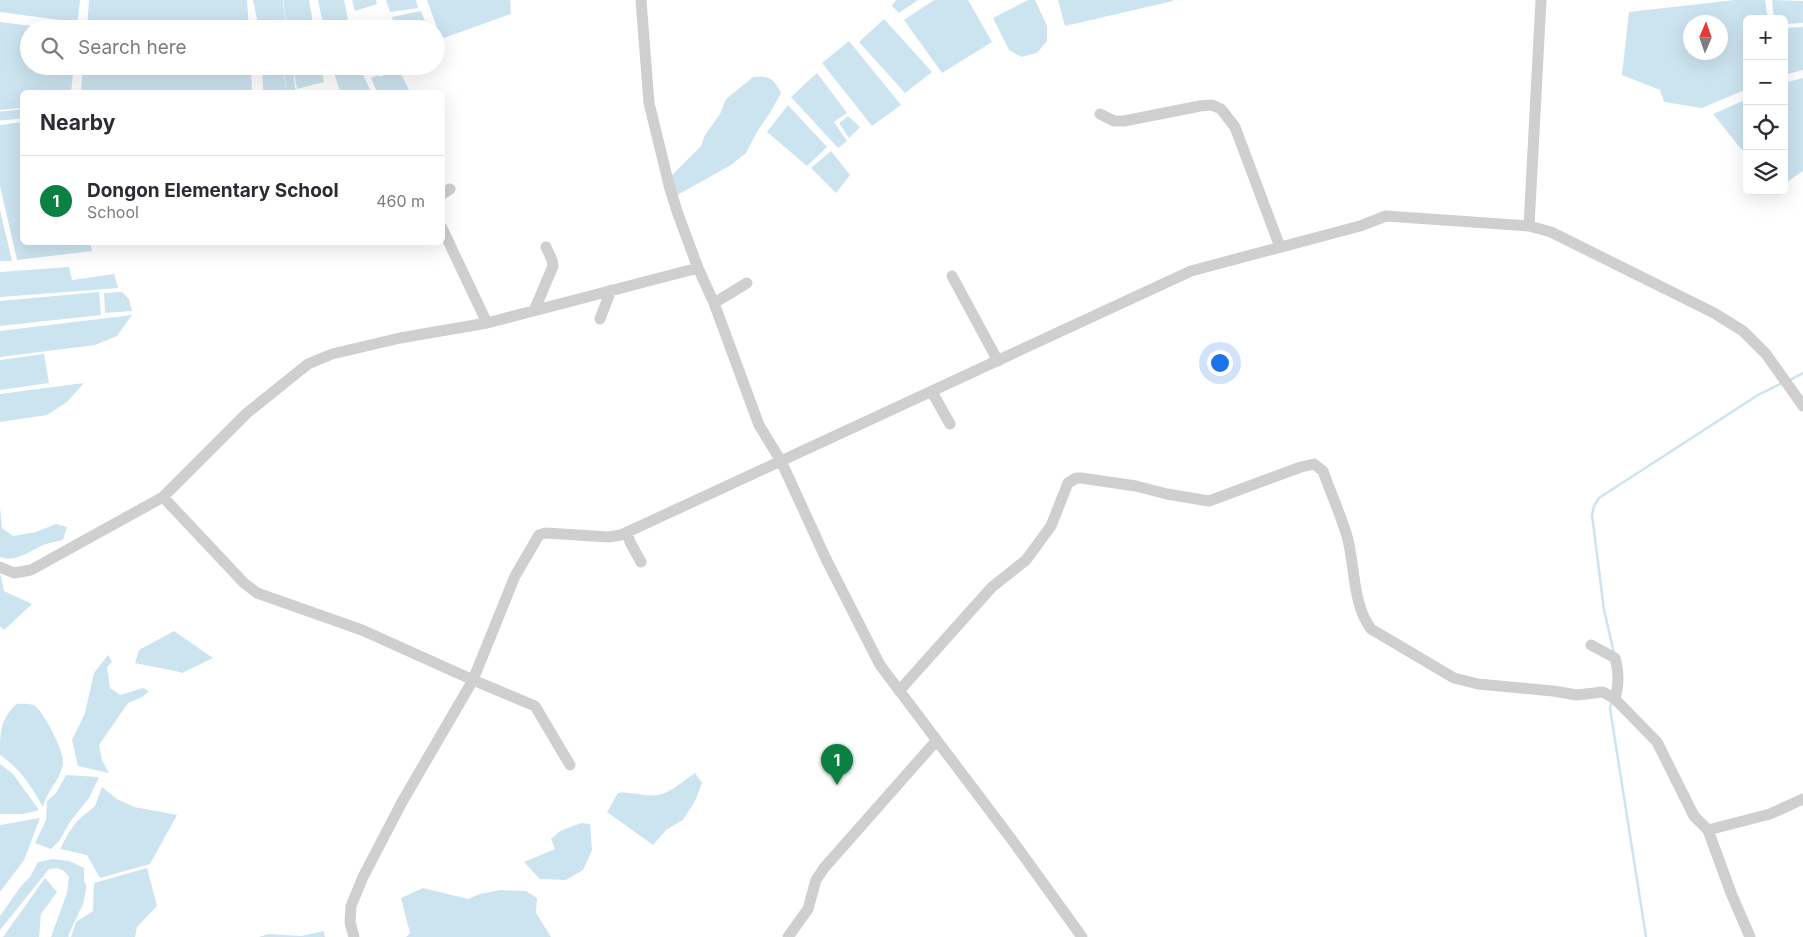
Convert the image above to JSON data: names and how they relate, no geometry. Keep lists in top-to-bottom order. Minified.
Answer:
{"north":"top","page":{"map_buttons":["+","−"],"search":"Search here","heading":"Nearby","list":[{"mark":"1","name":"Dongon Elementary School","note":"School","value":"460 m"}],"pins":"1"}}
